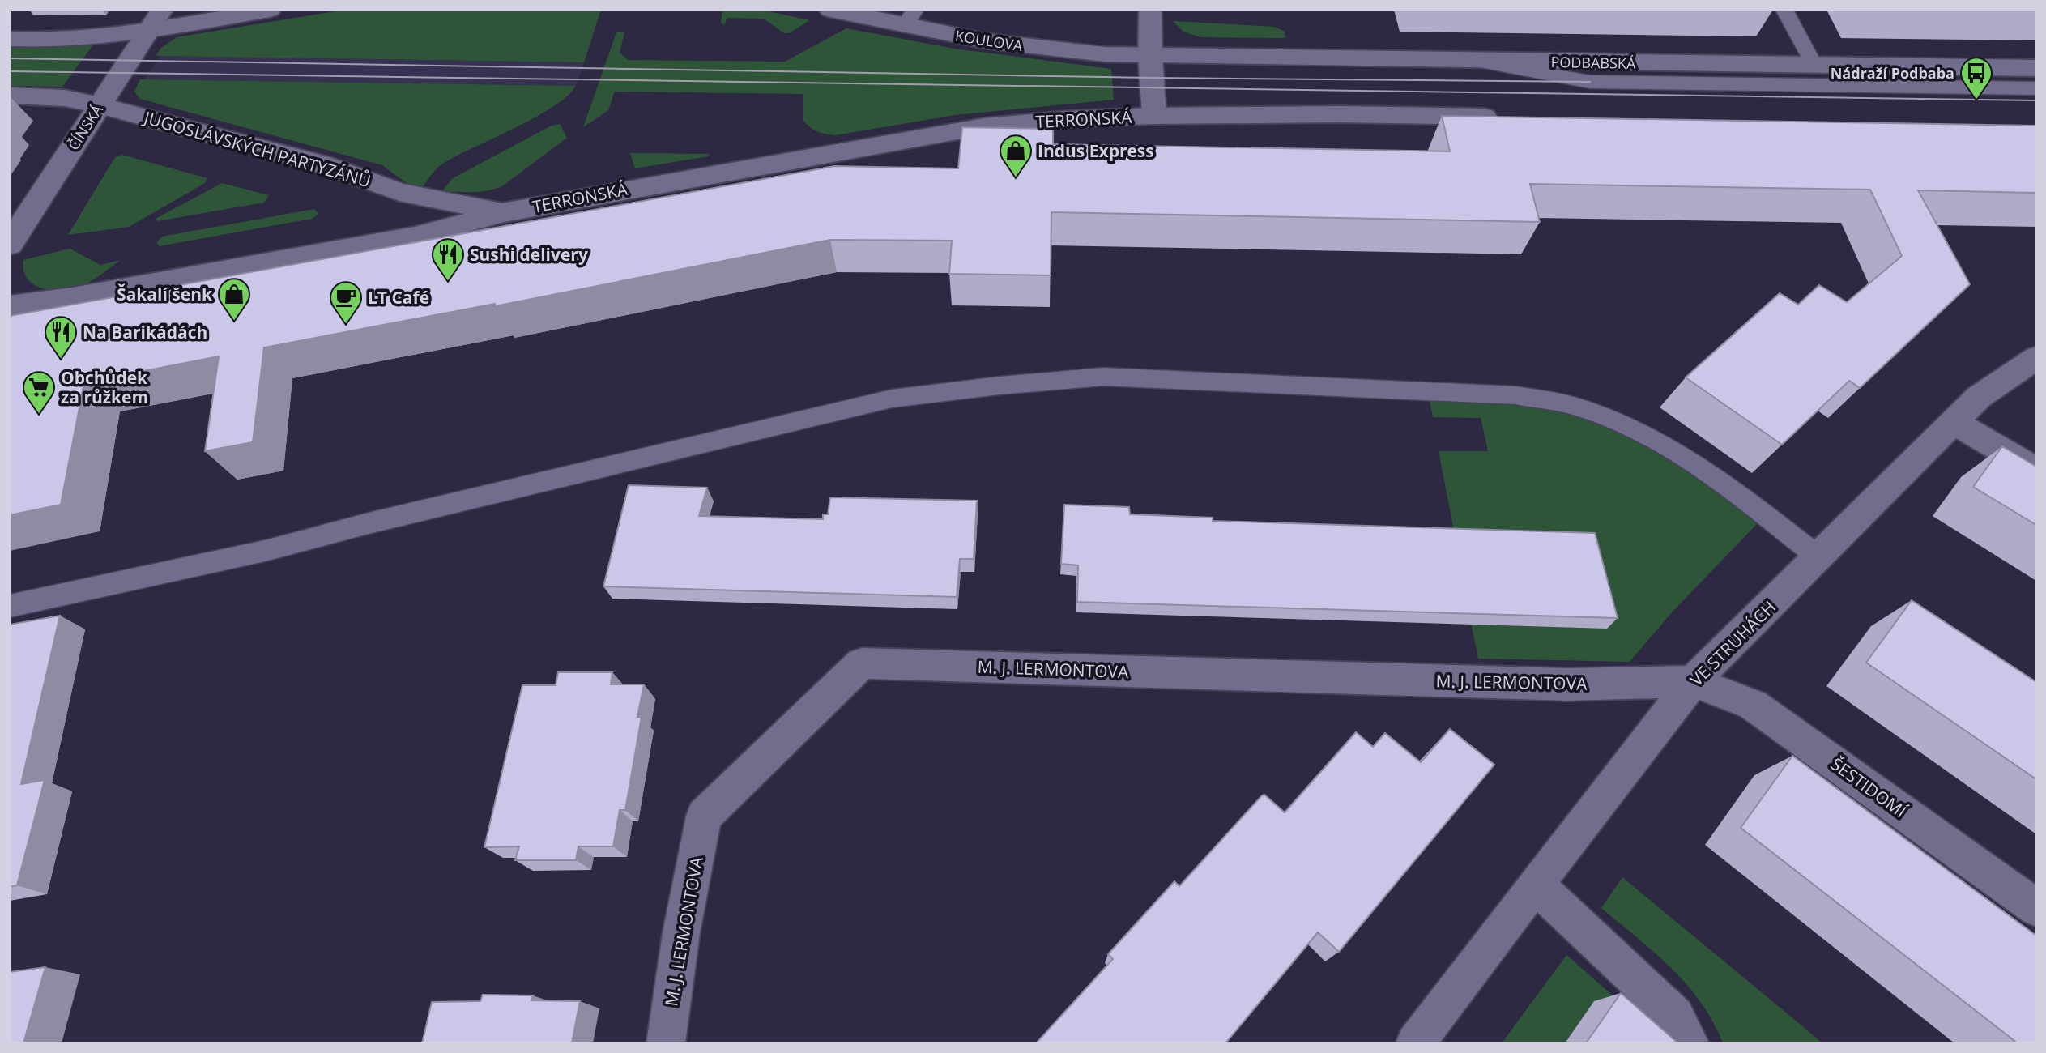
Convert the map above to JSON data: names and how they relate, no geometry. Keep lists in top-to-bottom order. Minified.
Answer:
{"streets":{"street":["KOULOVA","PODBABSKÁ","TERRONSKÁ","ČÍNSKÁ","JUGOSLÁVSKÝCH PARTYZÁNŮ","VE STRUHÁCH","M. J. LERMONTOVA","ŠESTIDOMÍ"]},"crossings":[["KOULOVA","PODBABSKÁ"],["TERRONSKÁ","JUGOSLÁVSKÝCH PARTYZÁNŮ"],["ČÍNSKÁ","JUGOSLÁVSKÝCH PARTYZÁNŮ"],["VE STRUHÁCH","M. J. LERMONTOVA"],["VE STRUHÁCH","ŠESTIDOMÍ"],["M. J. LERMONTOVA","ŠESTIDOMÍ"]],"places":{"bus stop":["Nádraží Podbaba"],"shop":["Indus Express","Šakalí šenk"],"restaurant":["Sushi delivery","Na Barikádách"],"cafe":["LT Café"],"supermarket":["Obchůdek za růžkem"]}}
